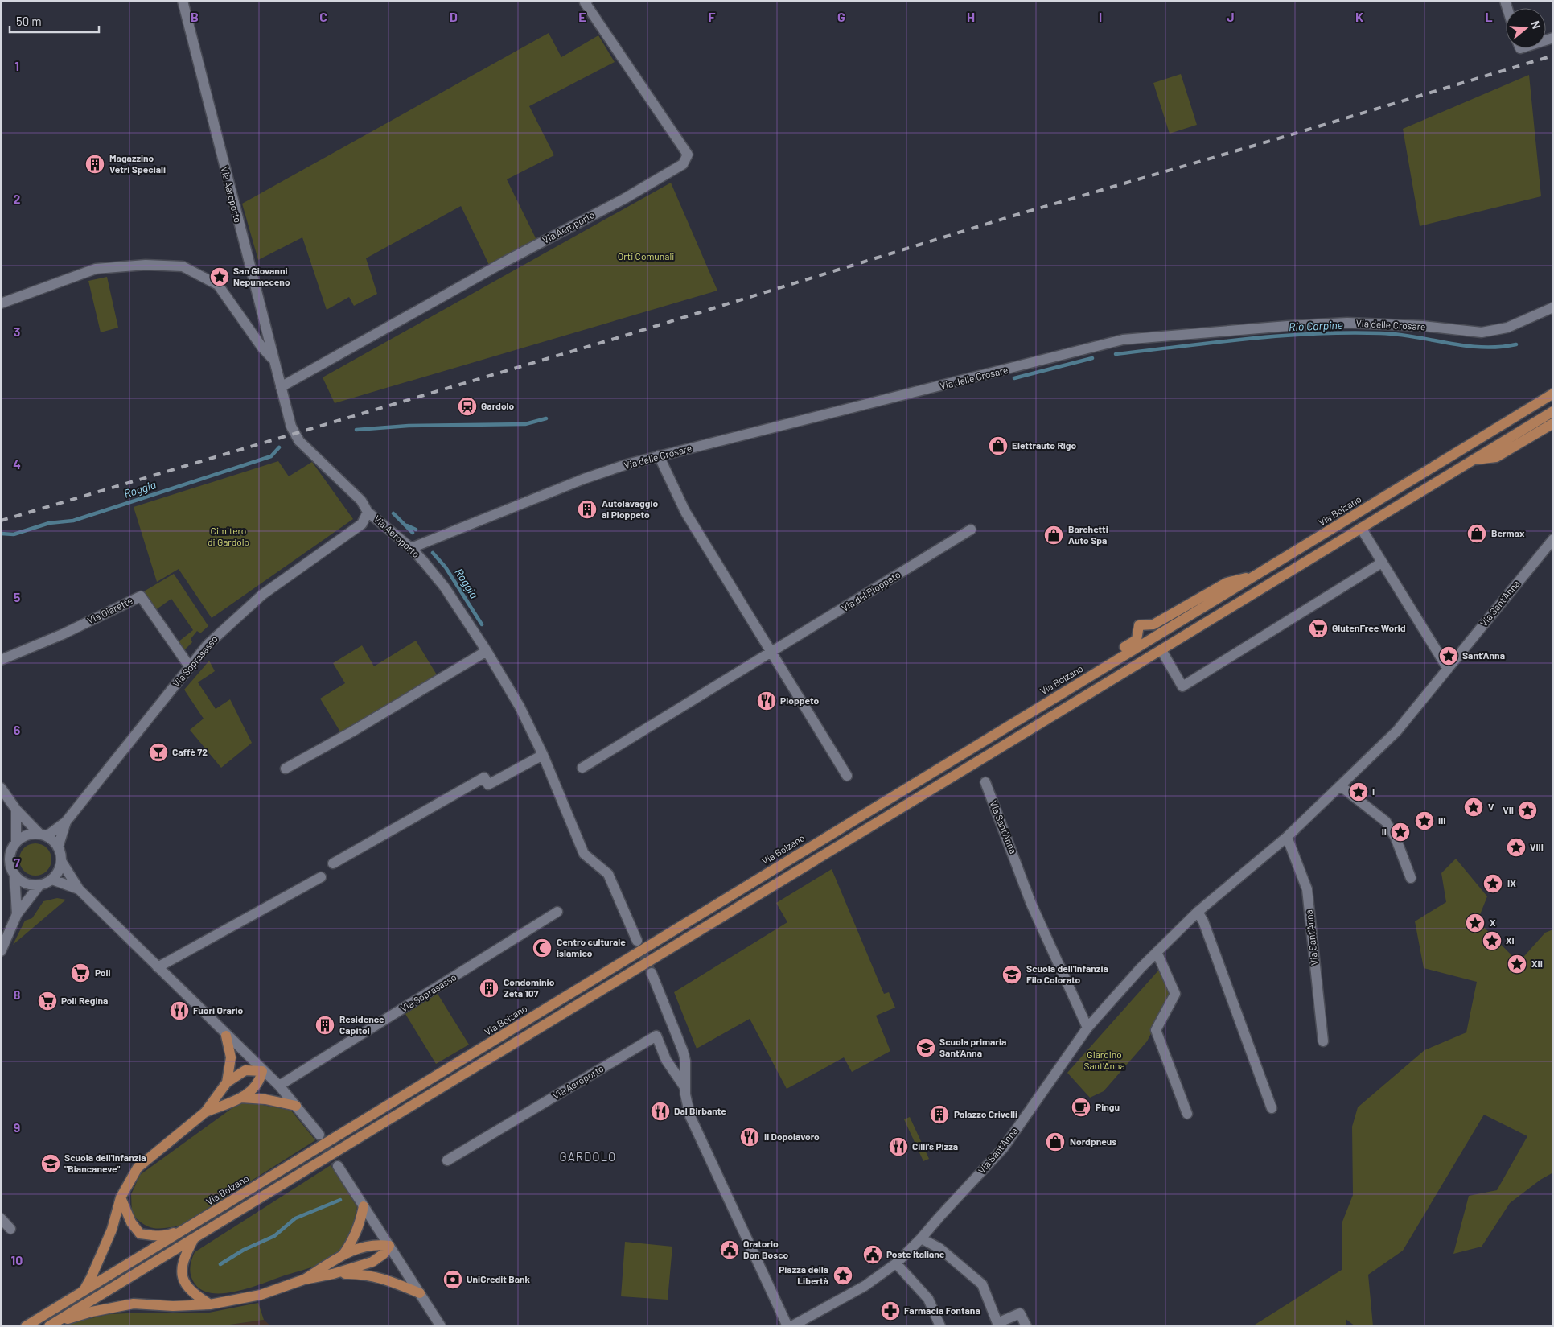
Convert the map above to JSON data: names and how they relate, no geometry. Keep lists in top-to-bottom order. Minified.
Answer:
{"streets":{"main road":["Via Bolzano"],"street":["Via Aeroporto","Via delle Crosare","Via del Pioppeto","Via Sant'Anna","Via Giarette","Via Soprasasso"]},"crossings":[["Via Aeroporto","Via delle Crosare"],["Via Aeroporto","Via Soprasasso"],["Via Giarette","Via Soprasasso"]],"districts":["GARDOLO"],"water":["Rio Carpine","Roggia"],"parks":["Orti Comunali","Cimitero di Gardolo","Giardino Sant'Anna"],"places":{"building":["Magazzino Vetri Speciali","Autolavaggio al Pioppeto","Condominio Zeta 107","Residence Capitol","Palazzo Crivelli"],"place":["San Giovanni Nepumeceno","Sant'Anna","I","V","VII","III","II","VIII","IX","X","XI","XII","Piazza della Libertà"],"station":["Gardolo"],"shop":["Elettrauto Rigo","Bermax","Barchetti Auto Spa","Nordpneus"],"supermarket":["GlutenFree World","Poli","Poli Regina"],"restaurant":["Pioppeto","Fuori Orario","Dal Birbante","Il Dopolavoro","Cilli's Pizza"],"bar":["Caffè 72"],"mosque":["Centro culturale islamico"],"school or university":["Scuola dell'Infanzia Filo Colorato","Scuola primaria Sant'Anna","Scuola dell'infanzia \"Biancaneve\""],"cafe":["Pingu"],"public building":["Oratorio Don Bosco","Poste Italiane"],"bank":["UniCredit Bank"],"pharmacy":["Farmacia Fontana"]},"scale_bar":"50 m","north":"right","grid":{"columns":["B","C","D","E","F","G","H","I","J","K","L"],"rows":["1","2","3","4","5","6","7","8","9","10"]}}
